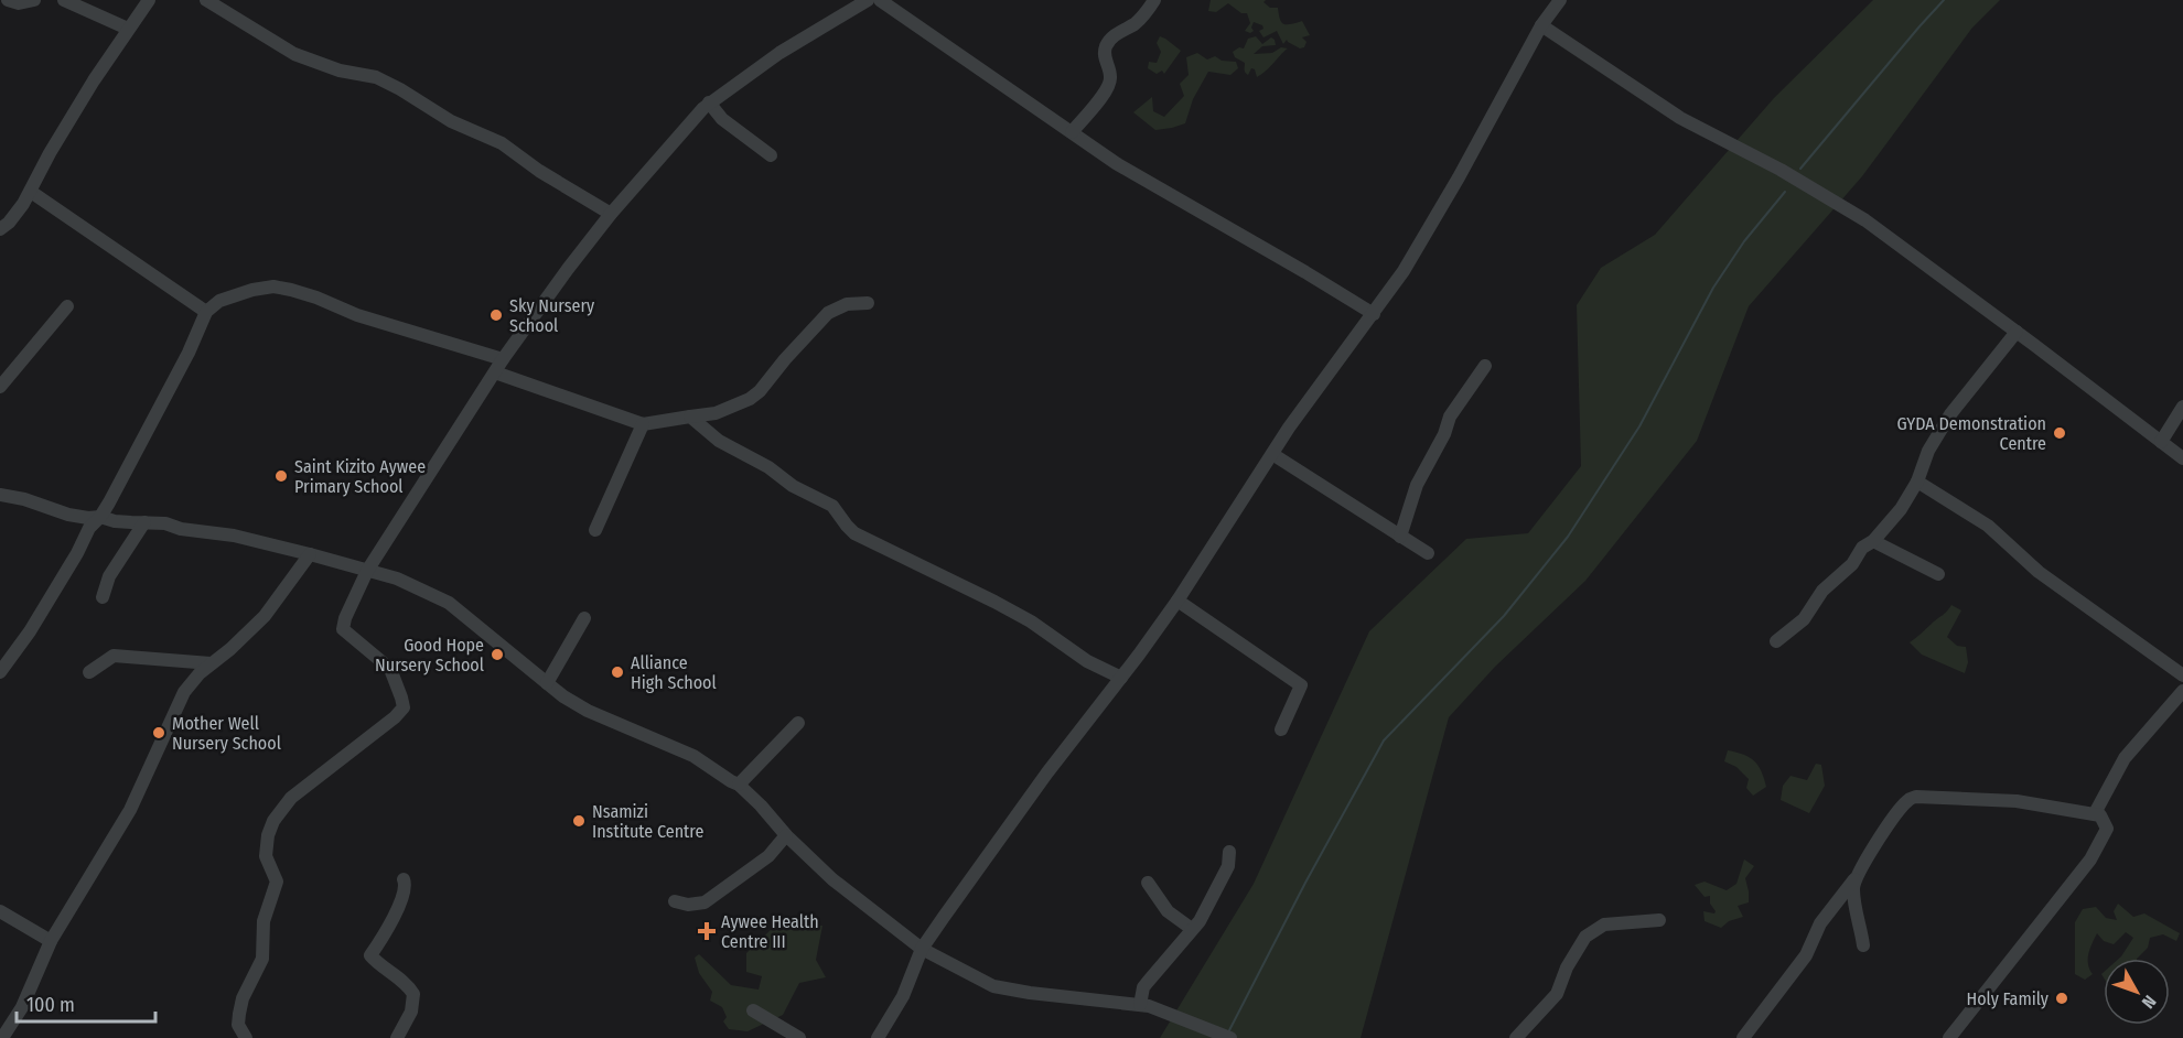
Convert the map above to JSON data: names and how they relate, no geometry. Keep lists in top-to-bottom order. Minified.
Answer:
{"places":{"other":["Sky Nursery School","GYDA Demonstration Centre","Saint Kizito Aywee Primary School","Good Hope Nursery School","Alliance High School","Mother Well Nursery School","Nsamizi Institute Centre","Holy Family"],"health":["Aywee Health Centre III"]},"scale_bar":"100 m","north":"bottom right"}
